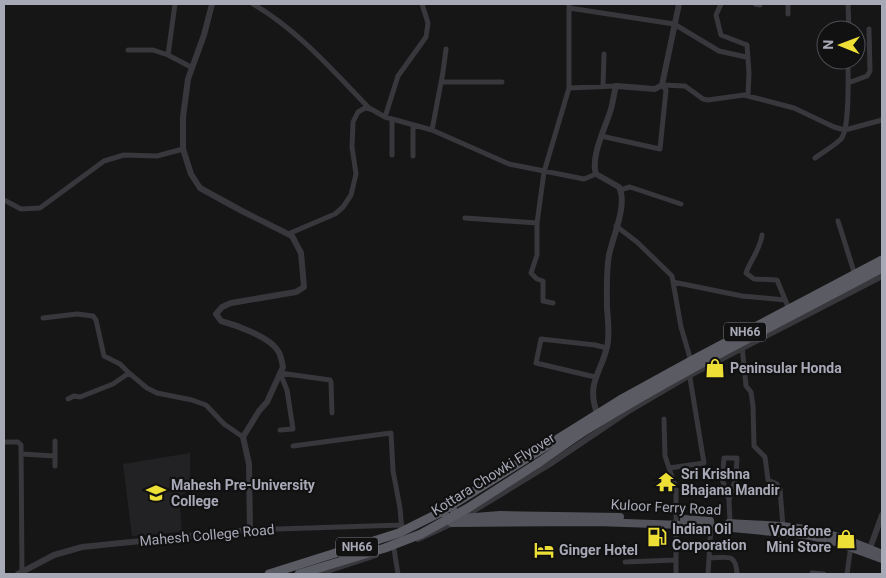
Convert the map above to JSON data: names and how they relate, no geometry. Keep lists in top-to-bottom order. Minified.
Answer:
{"streets":{"highway":["NH66","Kottara Chowki Flyover"],"main road":["Kuloor Ferry Road"],"street":["Mahesh College Road"]},"crossings":[["NH66","Kottara Chowki Flyover"],["NH66","Mahesh College Road"]],"places":{"shop":["Peninsular Honda","Vodafone Mini Store"],"temple":["Sri Krishna Bhajana Mandir"],"school or university":["Mahesh Pre-University College"],"fuel station":["Indian Oil Corporation"],"hotel":["Ginger Hotel"]},"north":"left"}
